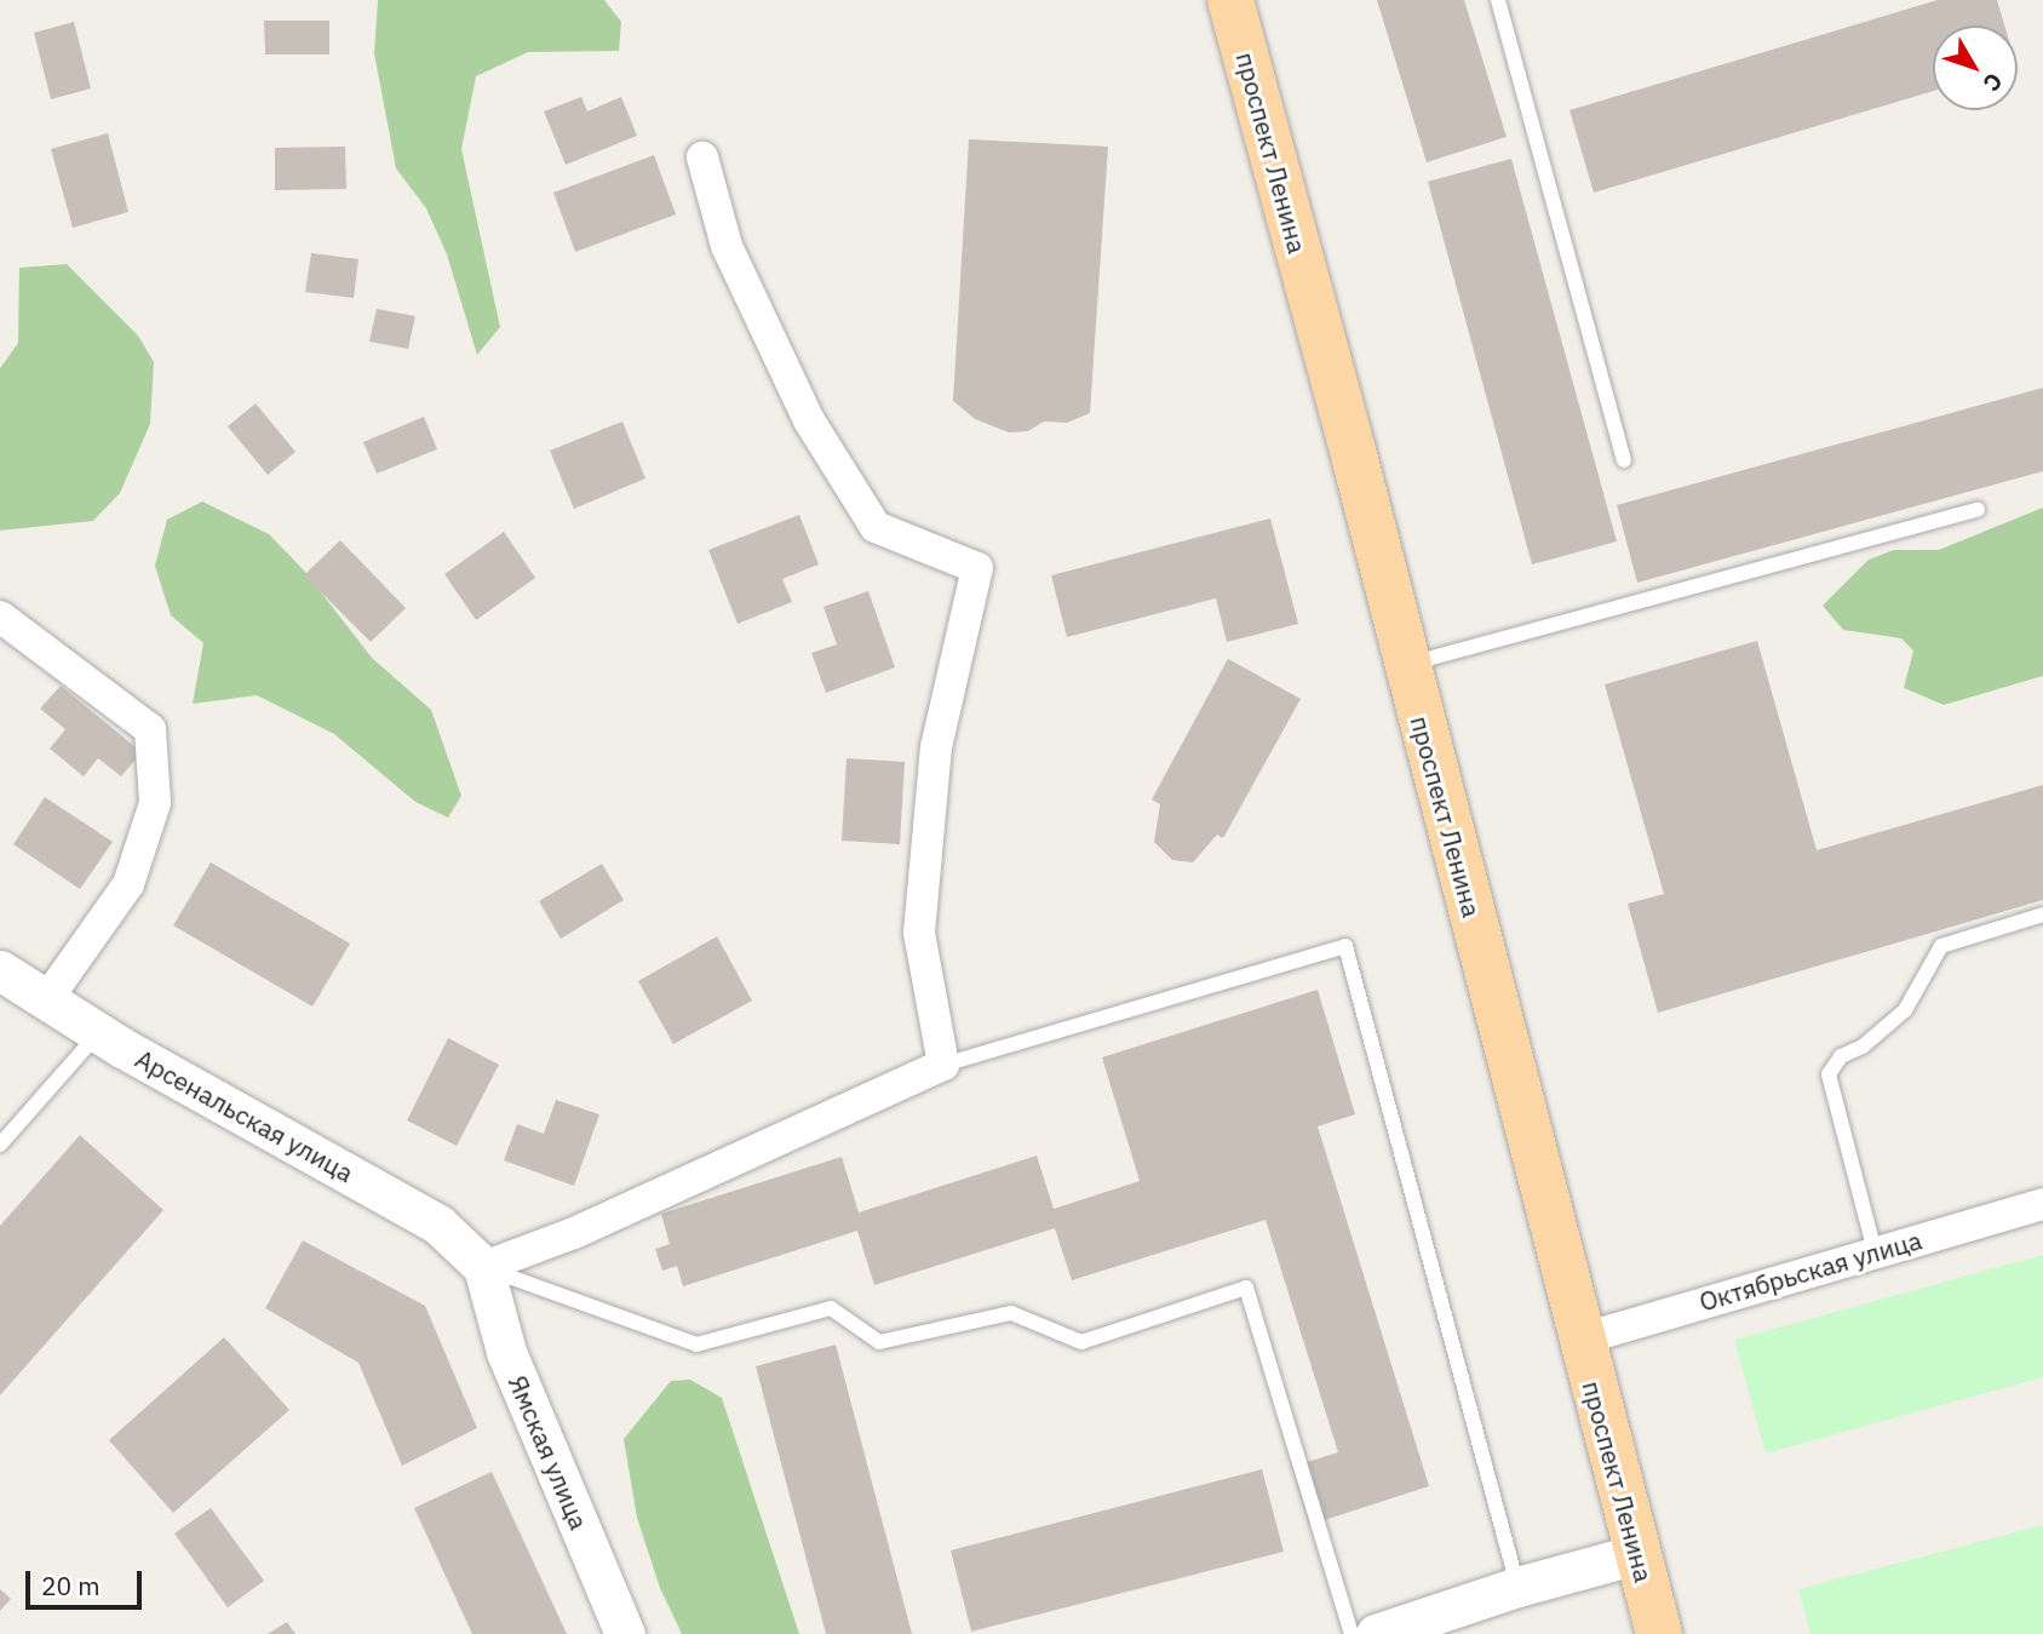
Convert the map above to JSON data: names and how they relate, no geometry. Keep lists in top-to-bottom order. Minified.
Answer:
{"streets":{"main road":["проспект Ленина"],"street":["Арсенальская улица","Октябрьская улица","Ямская улица"]},"crossings":[["проспект Ленина","Октябрьская улица"],["Арсенальская улица","Ямская улица"]],"scale_bar":"20 m","north":"bottom right"}
